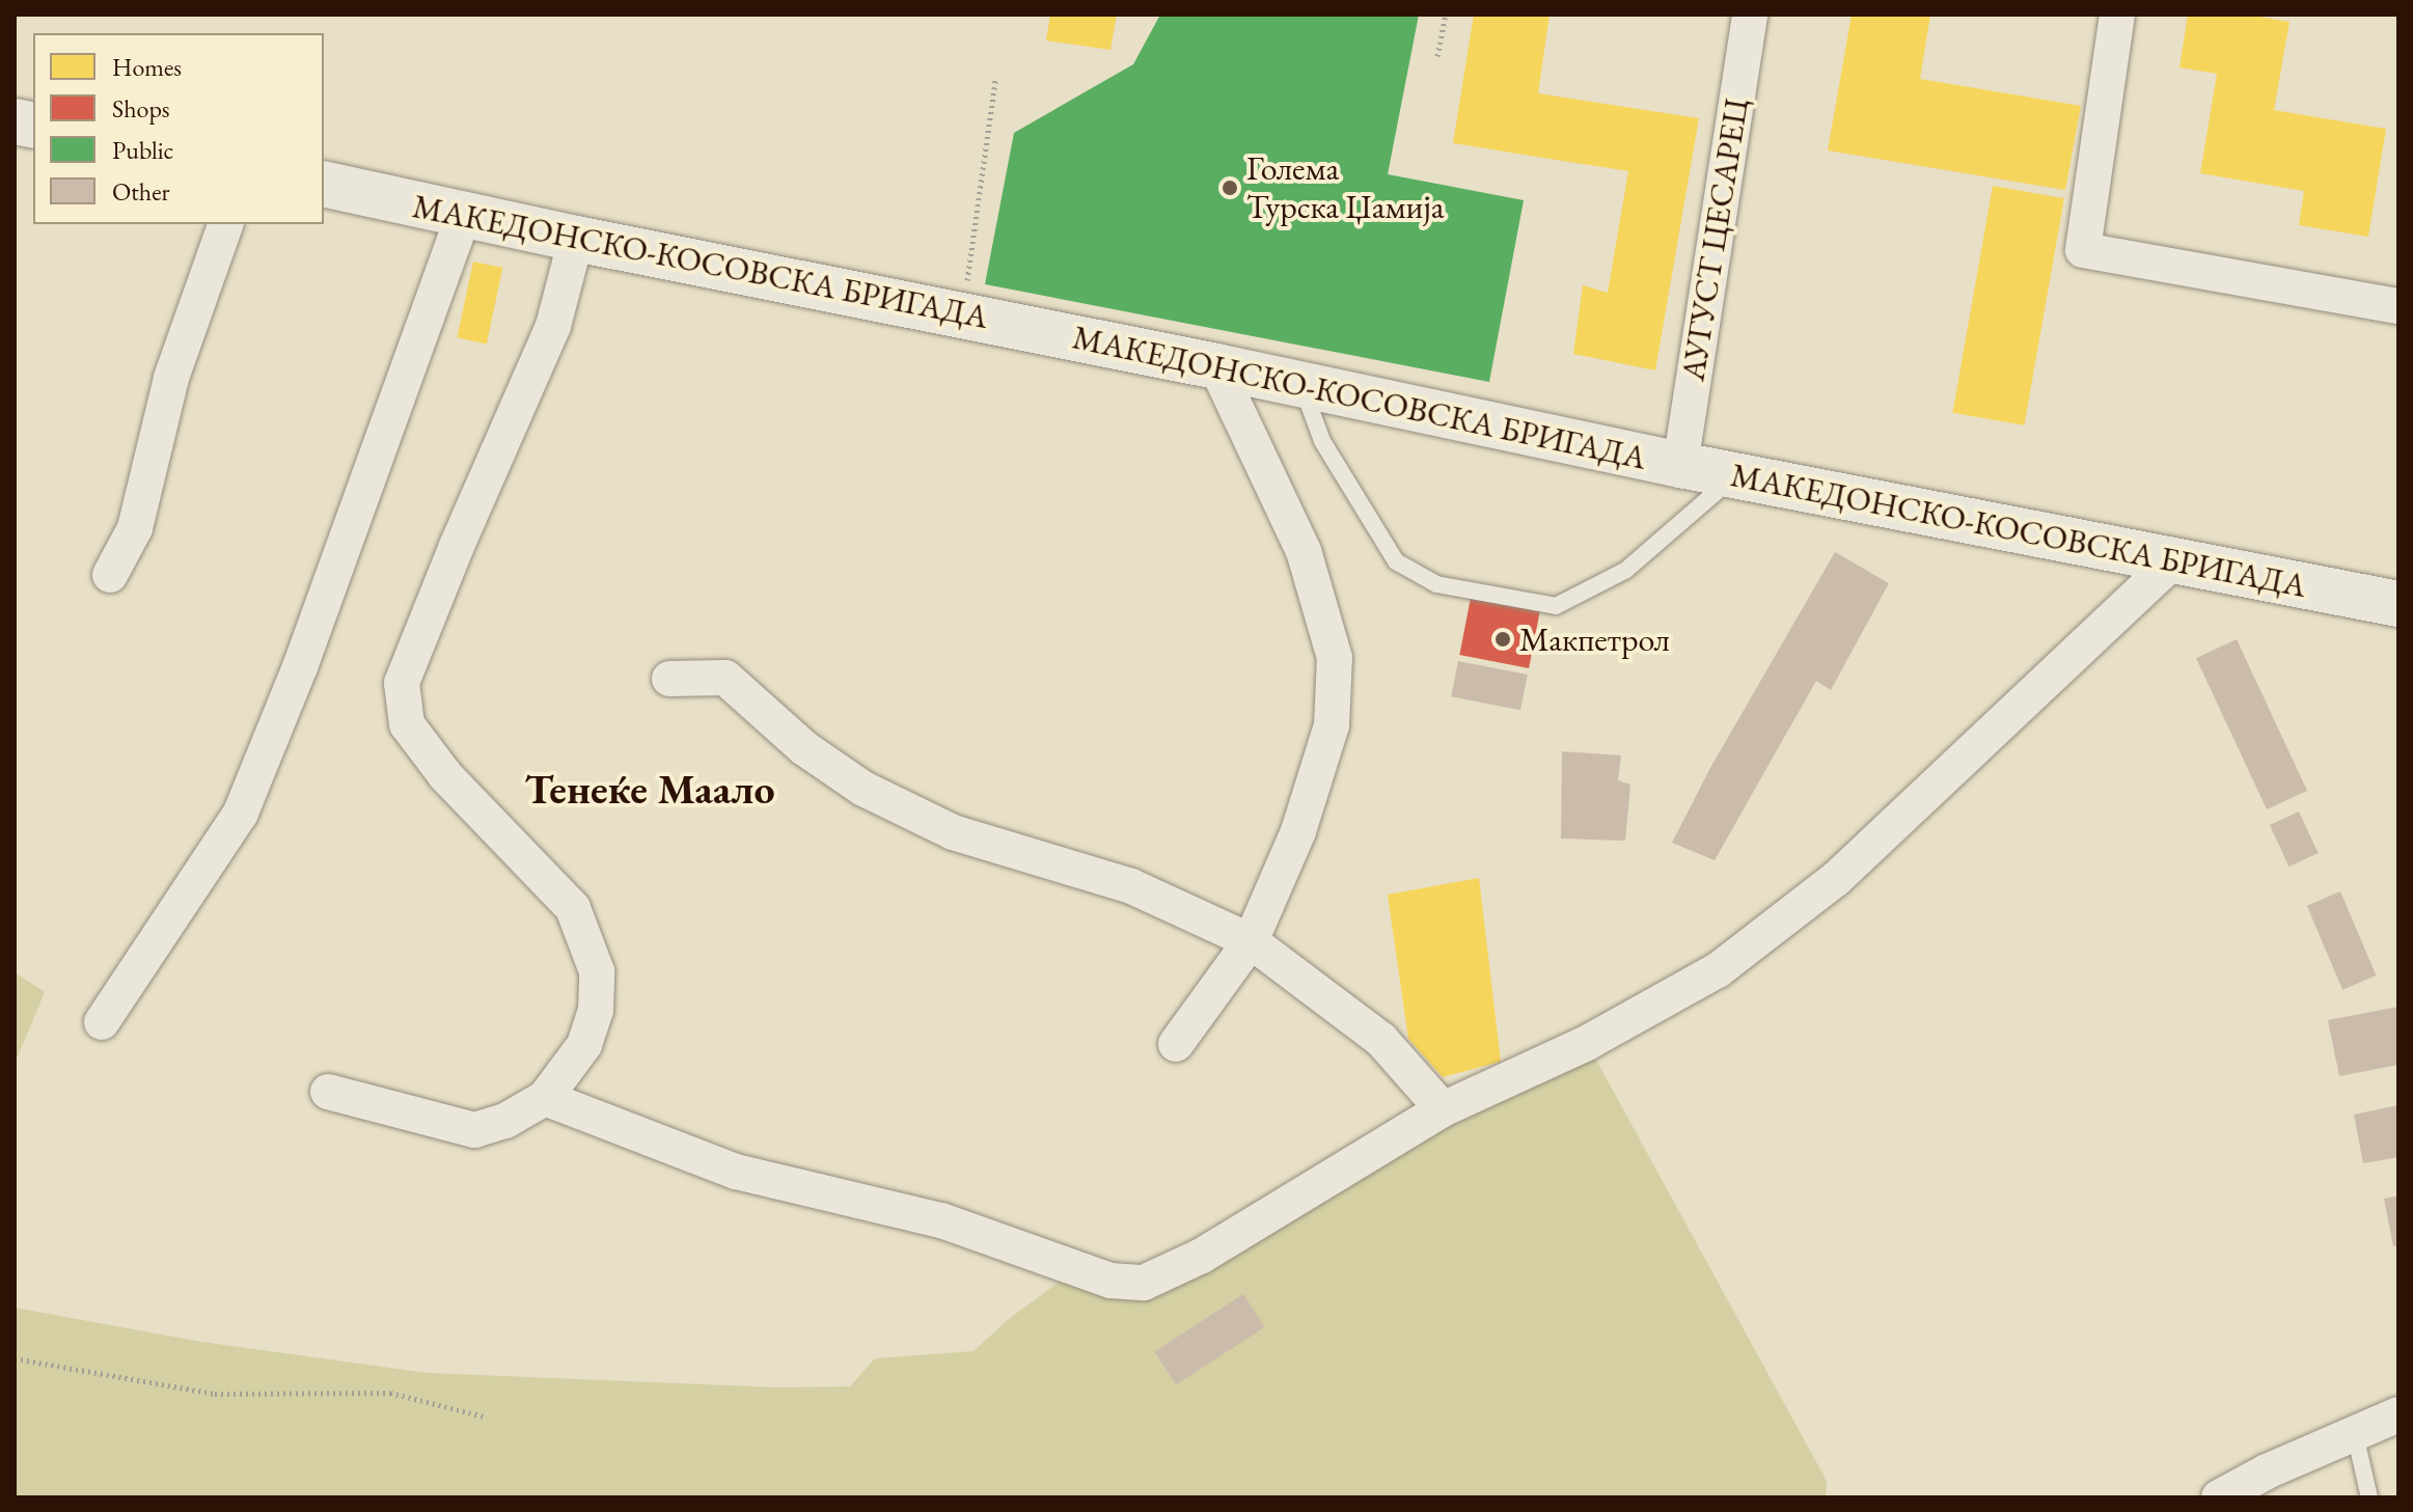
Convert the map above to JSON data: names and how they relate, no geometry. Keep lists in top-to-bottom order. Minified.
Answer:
{"streets":{"street":["АУГУСТ ЦЕСАРЕЦ","МАКЕДОНСКО-КОСОВСКА БРИГАДА"]},"crossings":[["АУГУСТ ЦЕСАРЕЦ","МАКЕДОНСКО-КОСОВСКА БРИГАДА"]],"districts":["Тенеќе Маало"],"places":["Голема Турска Џамија","Макпетрол"],"legend":["Homes","Shops","Public","Other"]}
